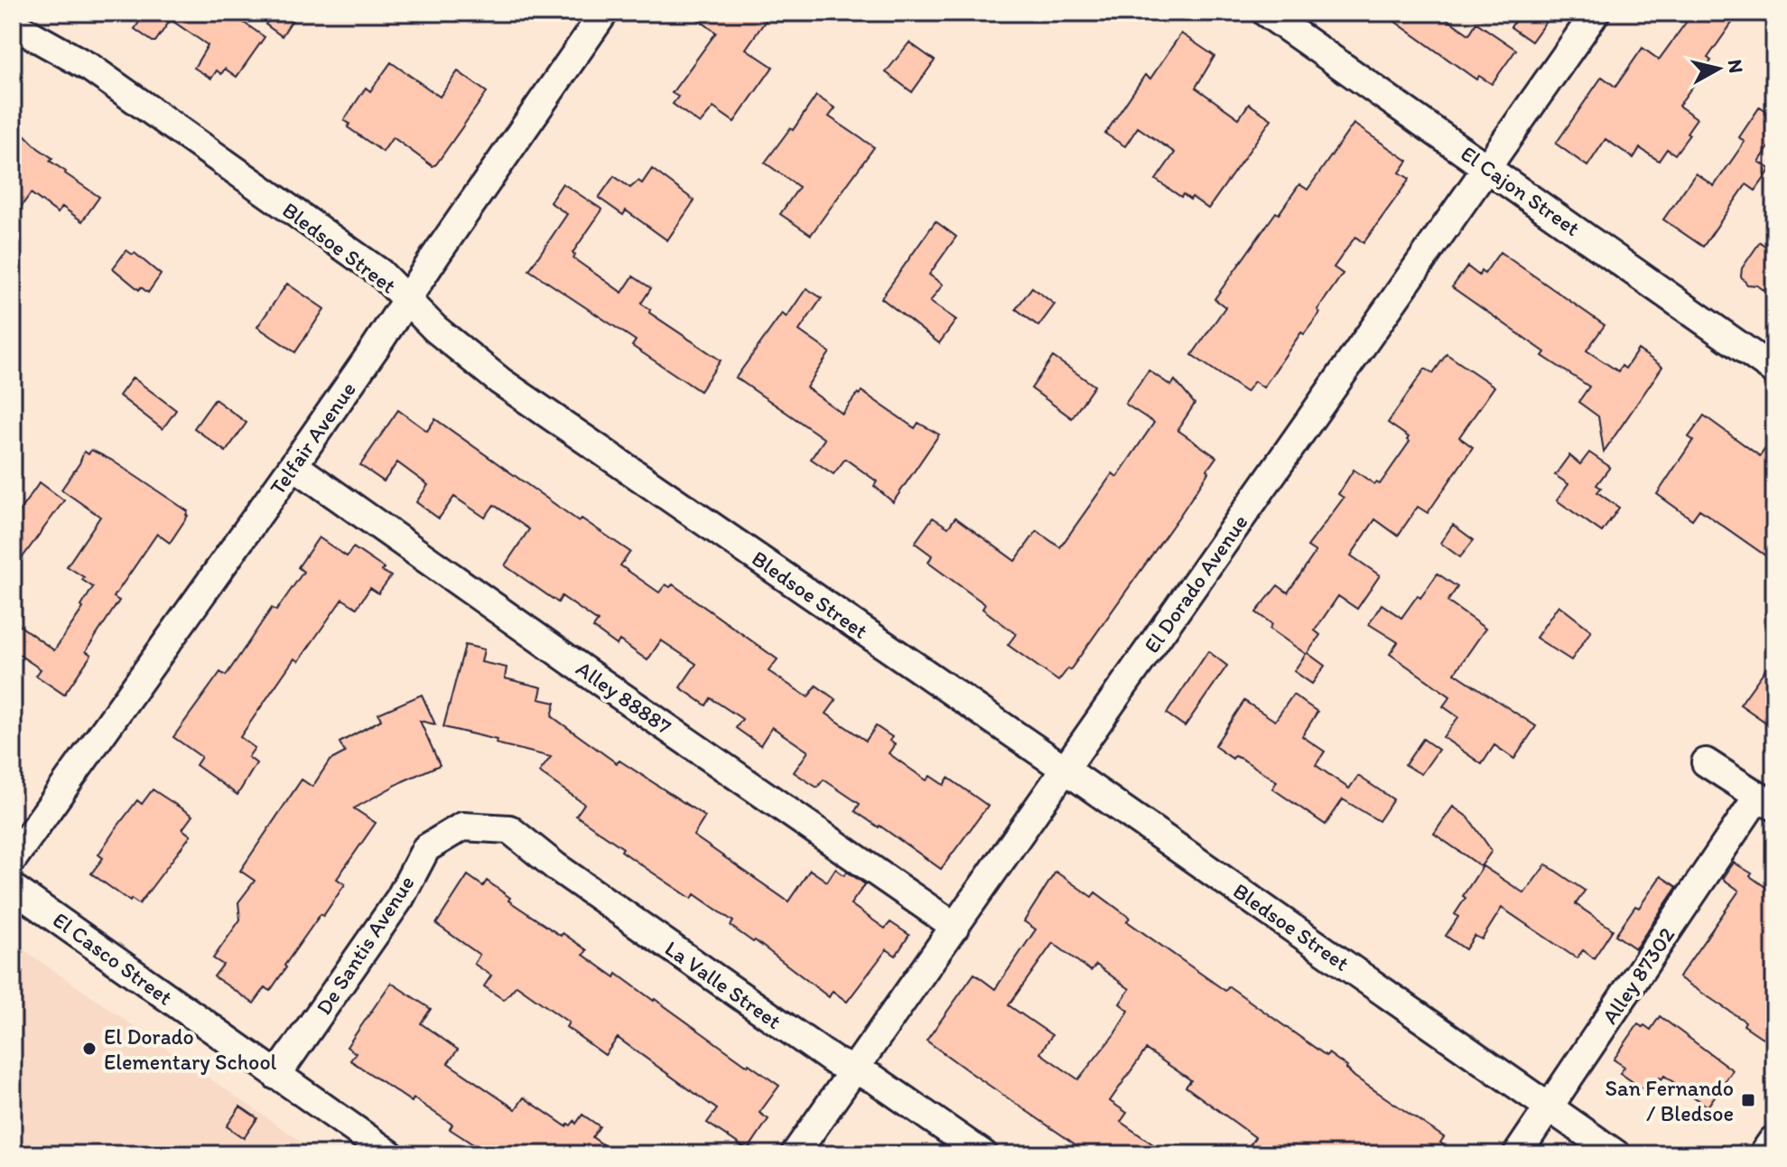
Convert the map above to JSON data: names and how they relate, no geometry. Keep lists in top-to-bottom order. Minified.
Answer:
{"streets":{"street":["El Cajon Street","Bledsoe Street","Telfair Avenue","El Dorado Avenue","Alley 88887","De Santis Avenue","El Casco Street","Alley 87302","La Valle Street"]},"crossings":[["El Cajon Street","El Dorado Avenue"],["Bledsoe Street","Telfair Avenue"],["Bledsoe Street","El Dorado Avenue"],["Bledsoe Street","Alley 87302"],["Telfair Avenue","Alley 88887"],["El Dorado Avenue","Alley 88887"],["El Dorado Avenue","La Valle Street"],["De Santis Avenue","El Casco Street"],["De Santis Avenue","La Valle Street"]],"places":{"other":["El Dorado Elementary School"],"transit":["San Fernando / Bledsoe"]},"north":"right"}
